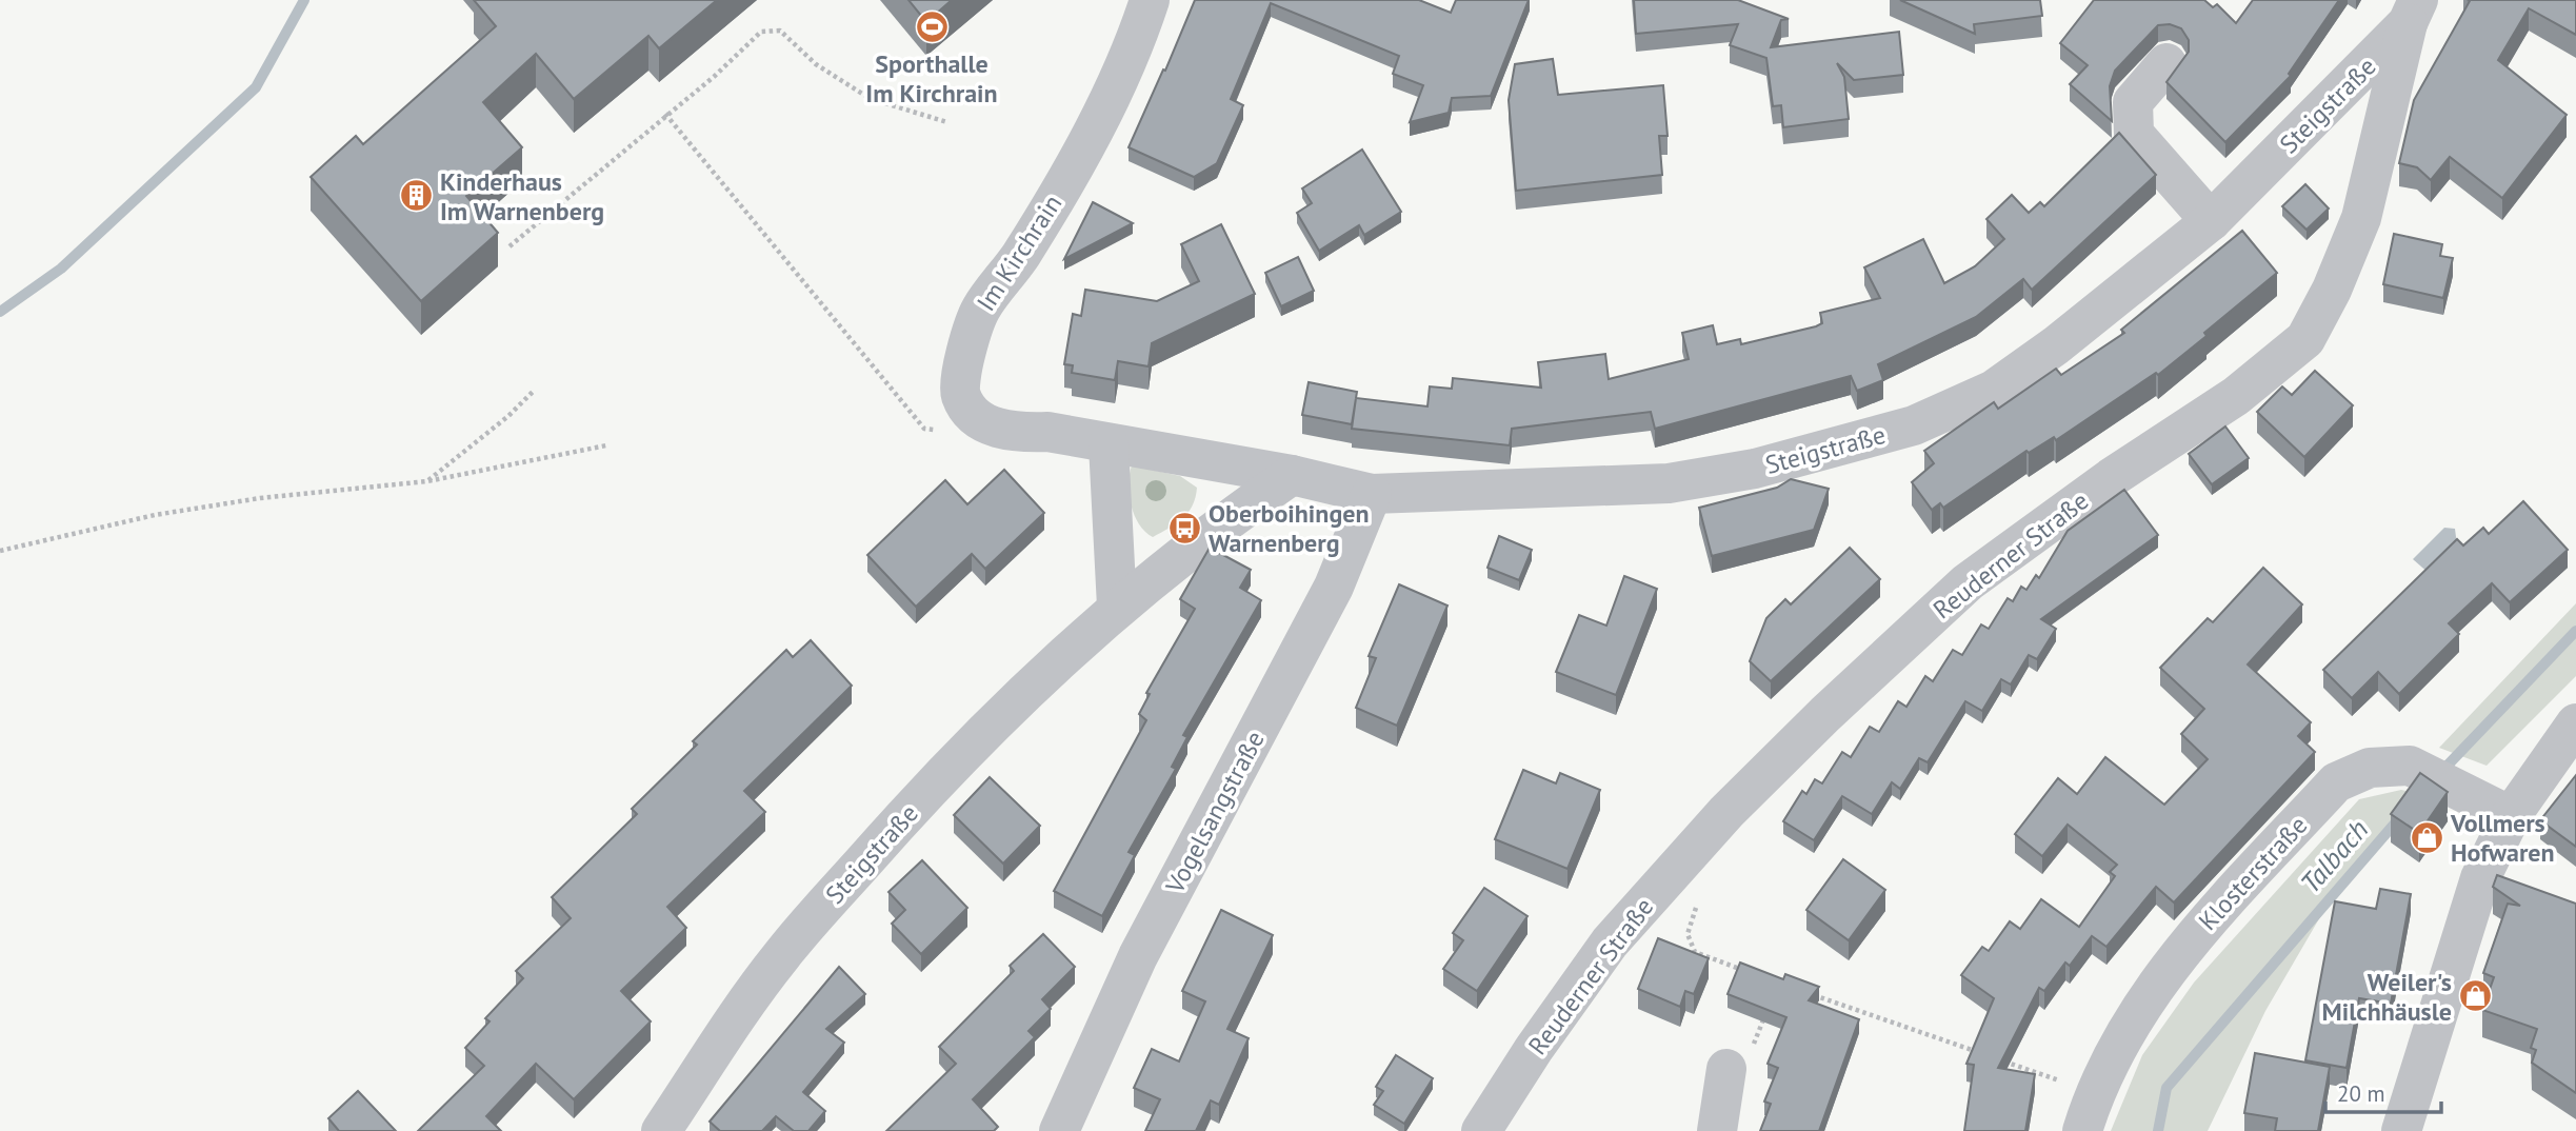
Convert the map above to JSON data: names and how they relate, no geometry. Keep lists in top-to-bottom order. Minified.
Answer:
{"streets":{"street":["Steigstraße","Im Kirchrain","Reuderner Straße","Vogelsangstraße","Klosterstraße"]},"crossings":[["Steigstraße","Reuderner Straße"],["Steigstraße","Vogelsangstraße"]],"water":["Talbach"],"places":{"sports":["Sporthalle Im Kirchrain"],"building":["Kinderhaus Im Warnenberg"],"bus stop":["Oberboihingen Warnenberg"],"shop":["Vollmers Hofwaren","Weiler's Milchhäusle"]},"scale_bar":"20 m"}
